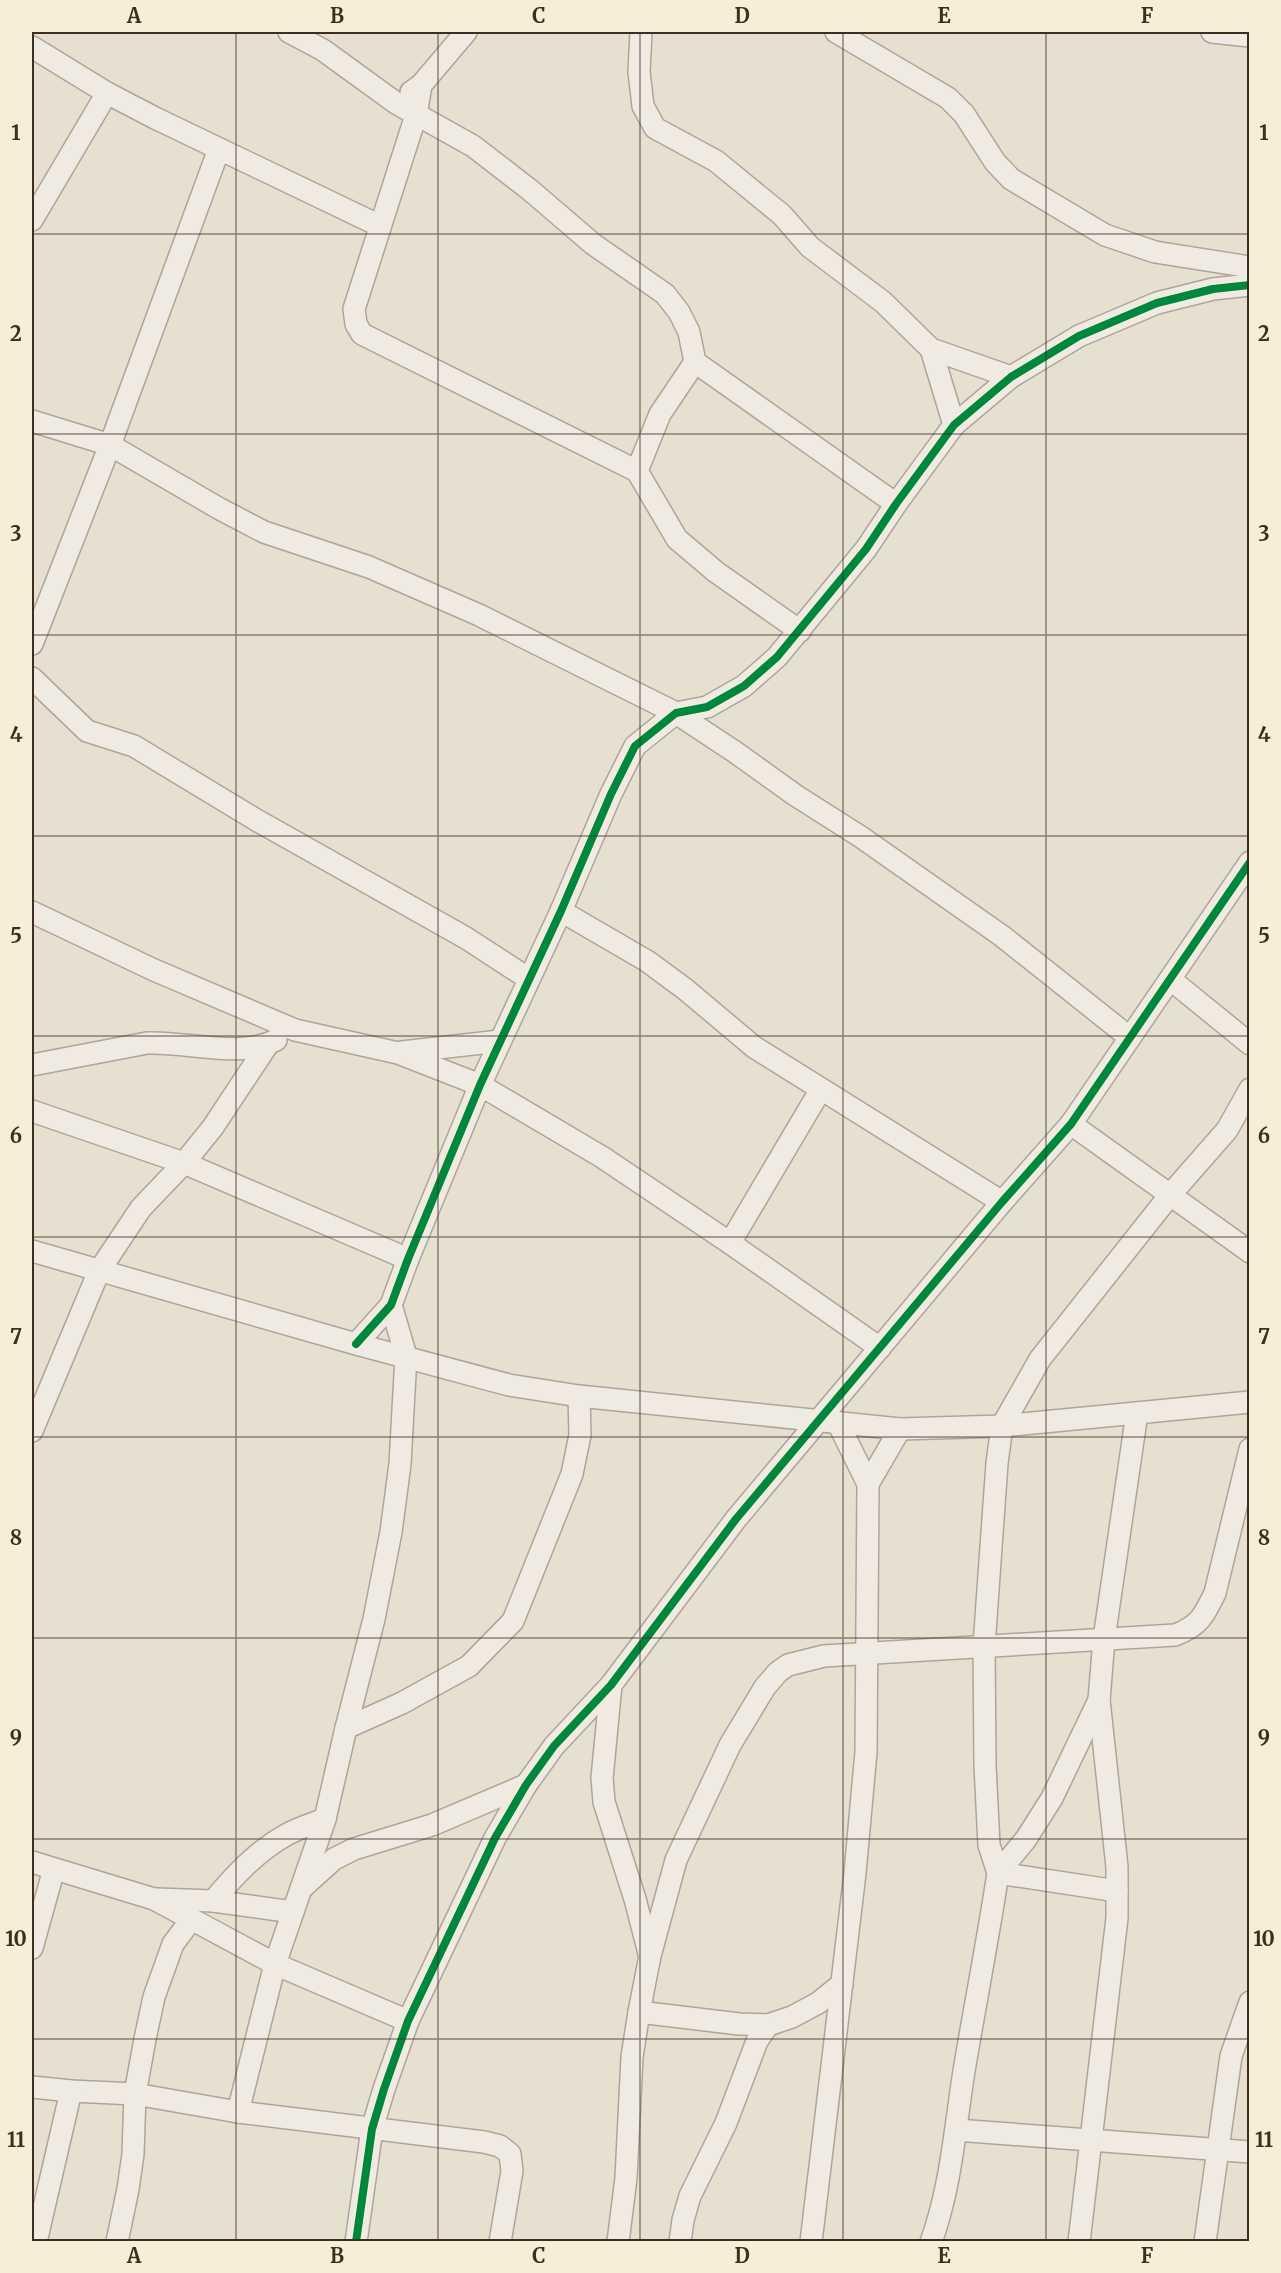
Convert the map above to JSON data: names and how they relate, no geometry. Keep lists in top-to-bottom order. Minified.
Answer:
{"grid":{"columns":["A","B","C","D","E","F"],"rows":["1","2","3","4","5","6","7","8","9","10","11"]}}
